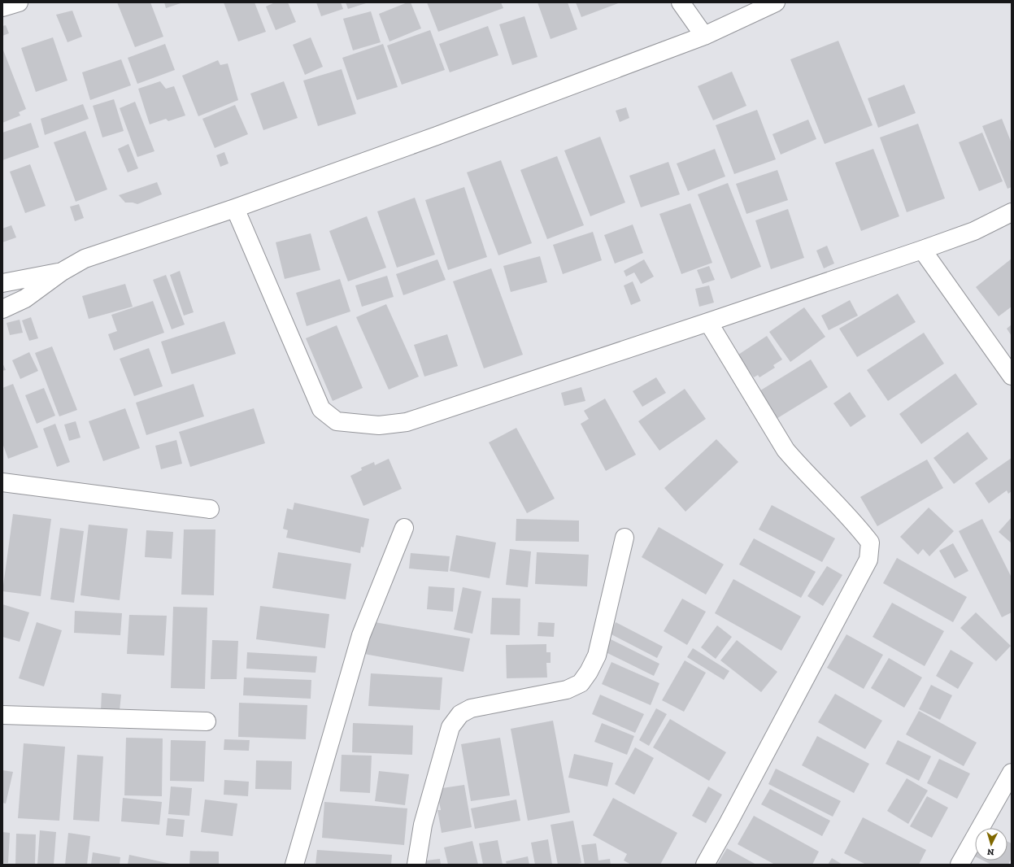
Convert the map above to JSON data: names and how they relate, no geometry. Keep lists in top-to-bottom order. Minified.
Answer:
{"north":"bottom"}
